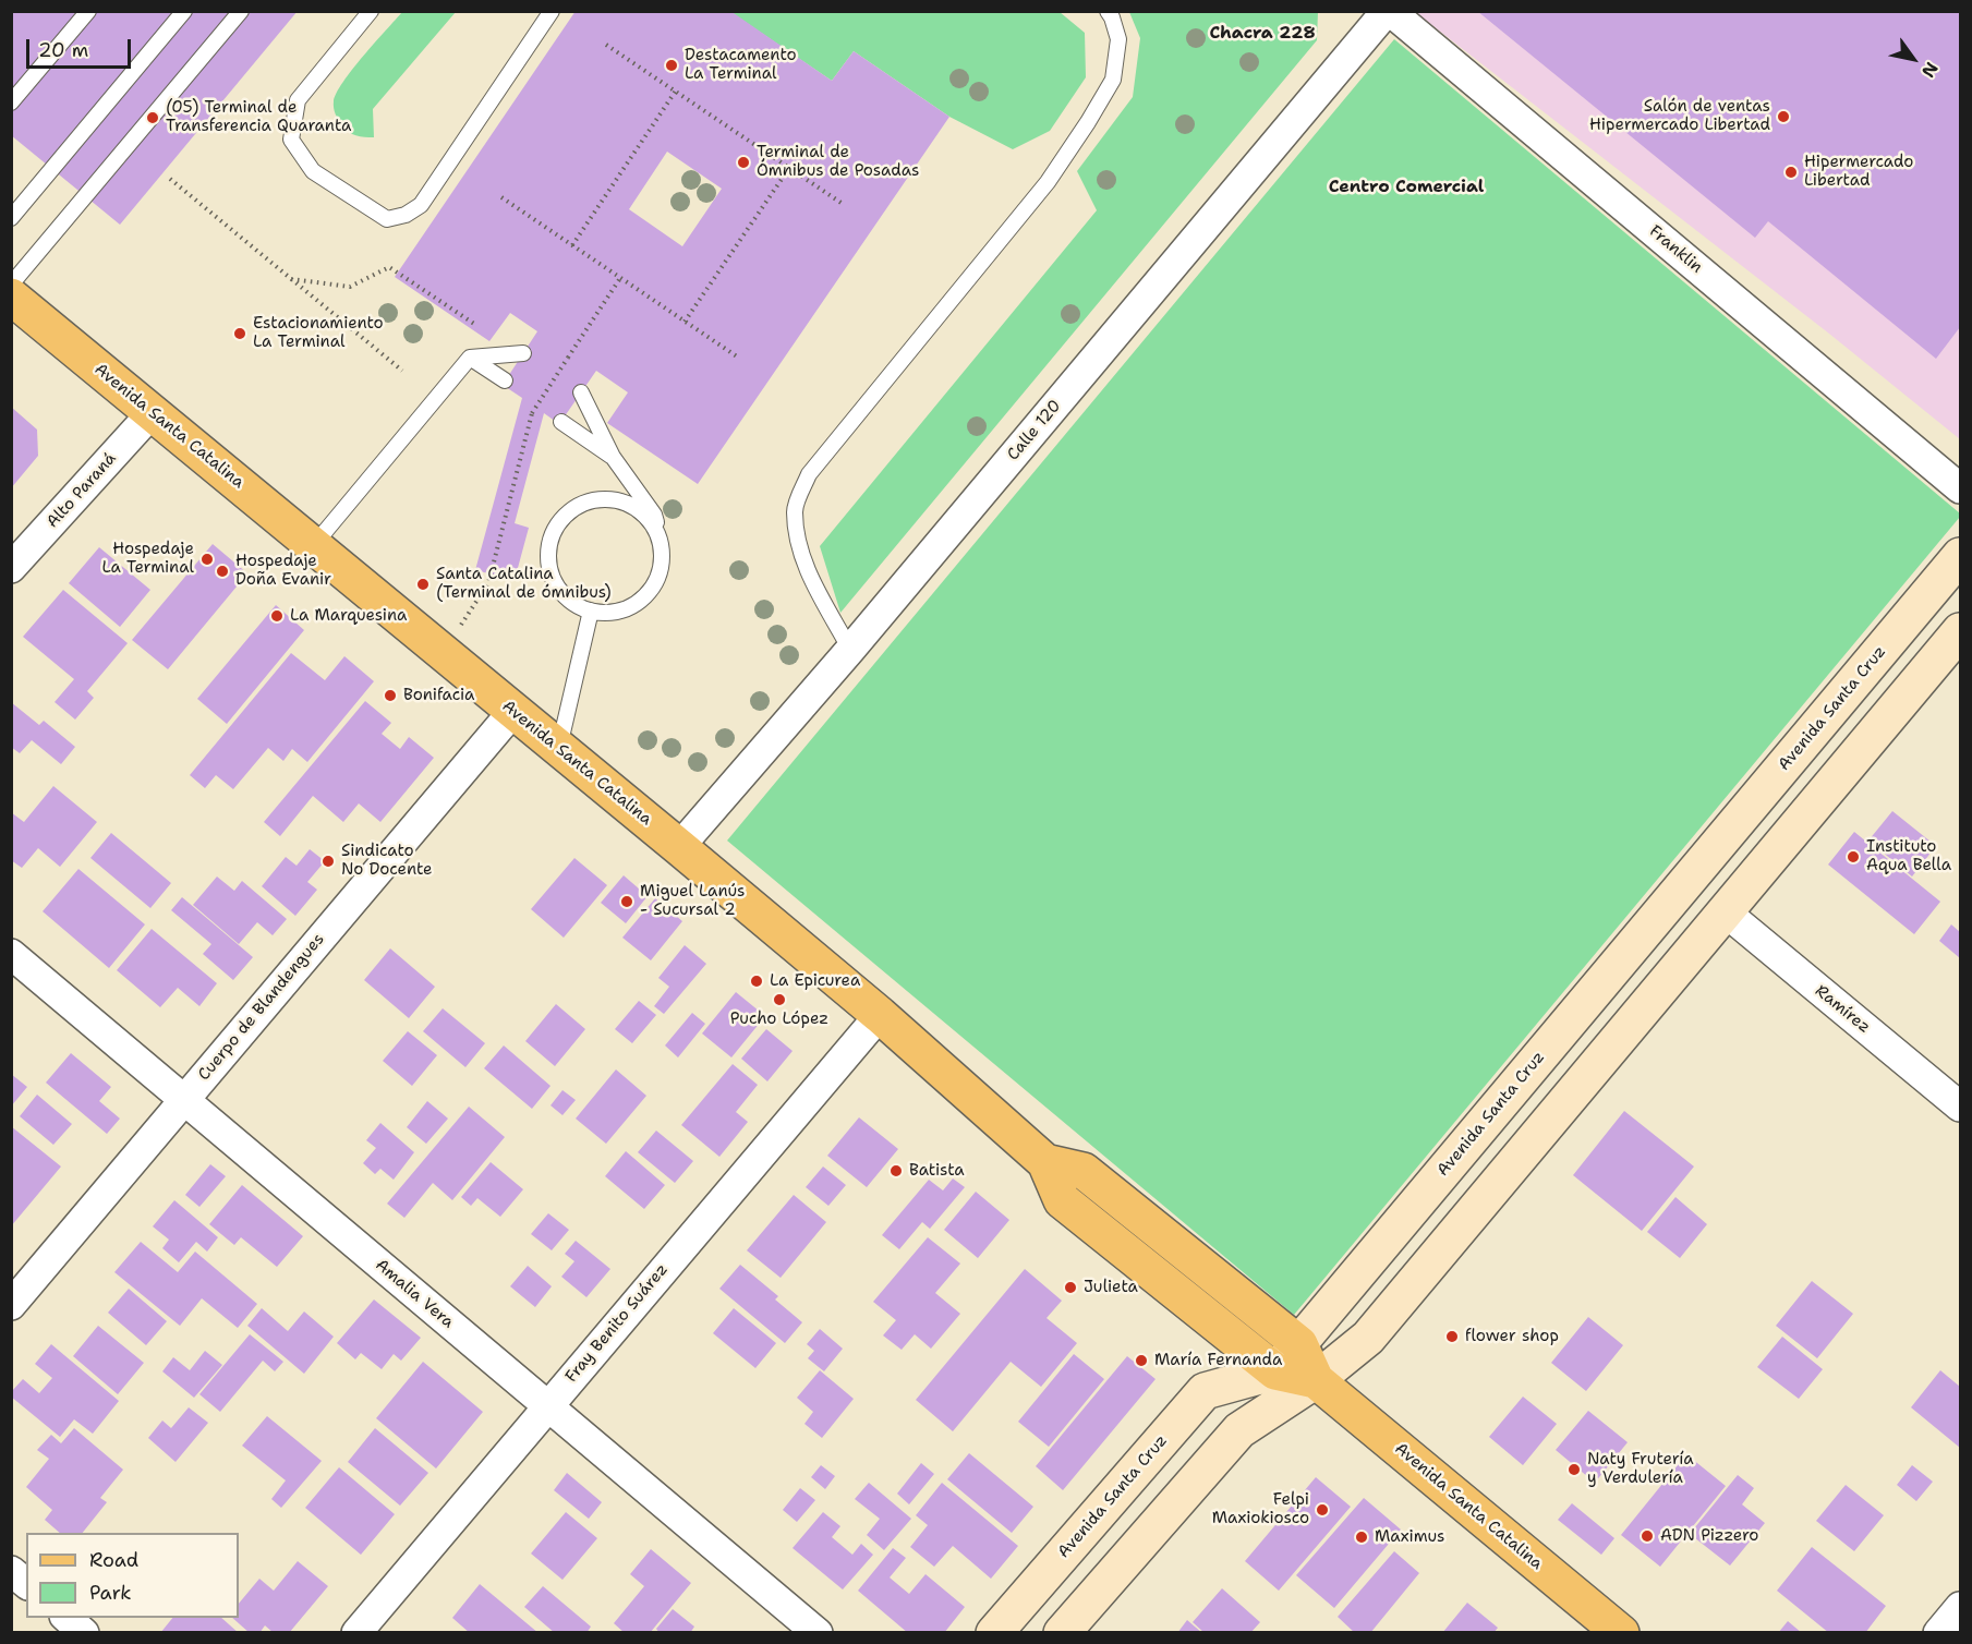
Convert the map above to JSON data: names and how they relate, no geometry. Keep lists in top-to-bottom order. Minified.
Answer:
{"streets":{"main road":["Avenida Santa Catalina","Avenida Santa Cruz"],"street":["Franklin","Calle 120","Alto Paraná","Cuerpo de Blandengues","Ramírez","Amalia Vera","Fray Benito Suárez"]},"crossings":[["Franklin","Calle 120"],["Avenida Santa Catalina","Calle 120"],["Avenida Santa Catalina","Alto Paraná"],["Avenida Santa Catalina","Avenida Santa Cruz"],["Avenida Santa Catalina","Cuerpo de Blandengues"],["Avenida Santa Catalina","Fray Benito Suárez"],["Cuerpo de Blandengues","Amalia Vera"],["Amalia Vera","Fray Benito Suárez"]],"districts":["Chacra 228","Centro Comercial"],"places":["Destacamento La Terminal","Salón de ventas Hipermercado Libertad","(05) Terminal de Transferencia Quaranta","Terminal de Ómnibus de Posadas","Hipermercado Libertad","Estacionamiento La Terminal","Hospedaje La Terminal","Hospedaje Doña Evanir","Santa Catalina (Terminal de ómnibus)","La Marquesina","Bonifacia","Instituto Aqua Bella","Sindicato No Docente","Miguel Lanús - Sucursal 2","La Epicurea","Pucho López","Batista","Julieta","flower shop","María Fernanda","Naty Frutería y Verdulería","Felpi Maxiokiosco","ADN Pizzero","Maximus"],"legend":["Road","Park"],"scale_bar":"20 m","north":"bottom right"}
